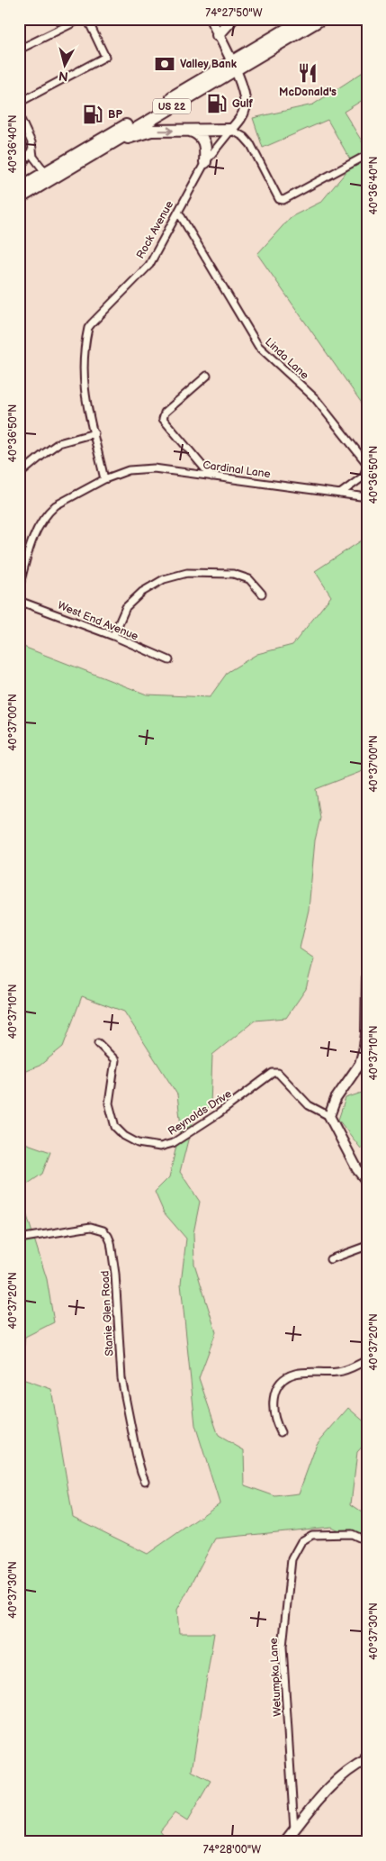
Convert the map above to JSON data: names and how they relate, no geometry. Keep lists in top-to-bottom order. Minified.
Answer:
{"streets":{"highway":["US 22"],"street":["Rock Avenue","Linda Lane","Cardinal Lane","West End Avenue","Reynolds Drive","Stanie Glen Road","Wetumpka Lane"]},"crossings":[["US 22","Rock Avenue"],["Rock Avenue","Linda Lane"],["Rock Avenue","Cardinal Lane"]],"places":{"bank":["Valley Bank"],"restaurant":["McDonald's"],"fuel station":["Gulf","BP"]},"north":"bottom","coordinates":["74°27'50\"W","40°36'40\"N","40°36'50\"N","40°37'00\"N","40°37'10\"N","40°37'20\"N","40°37'30\"N","74°28'00\"W"]}
